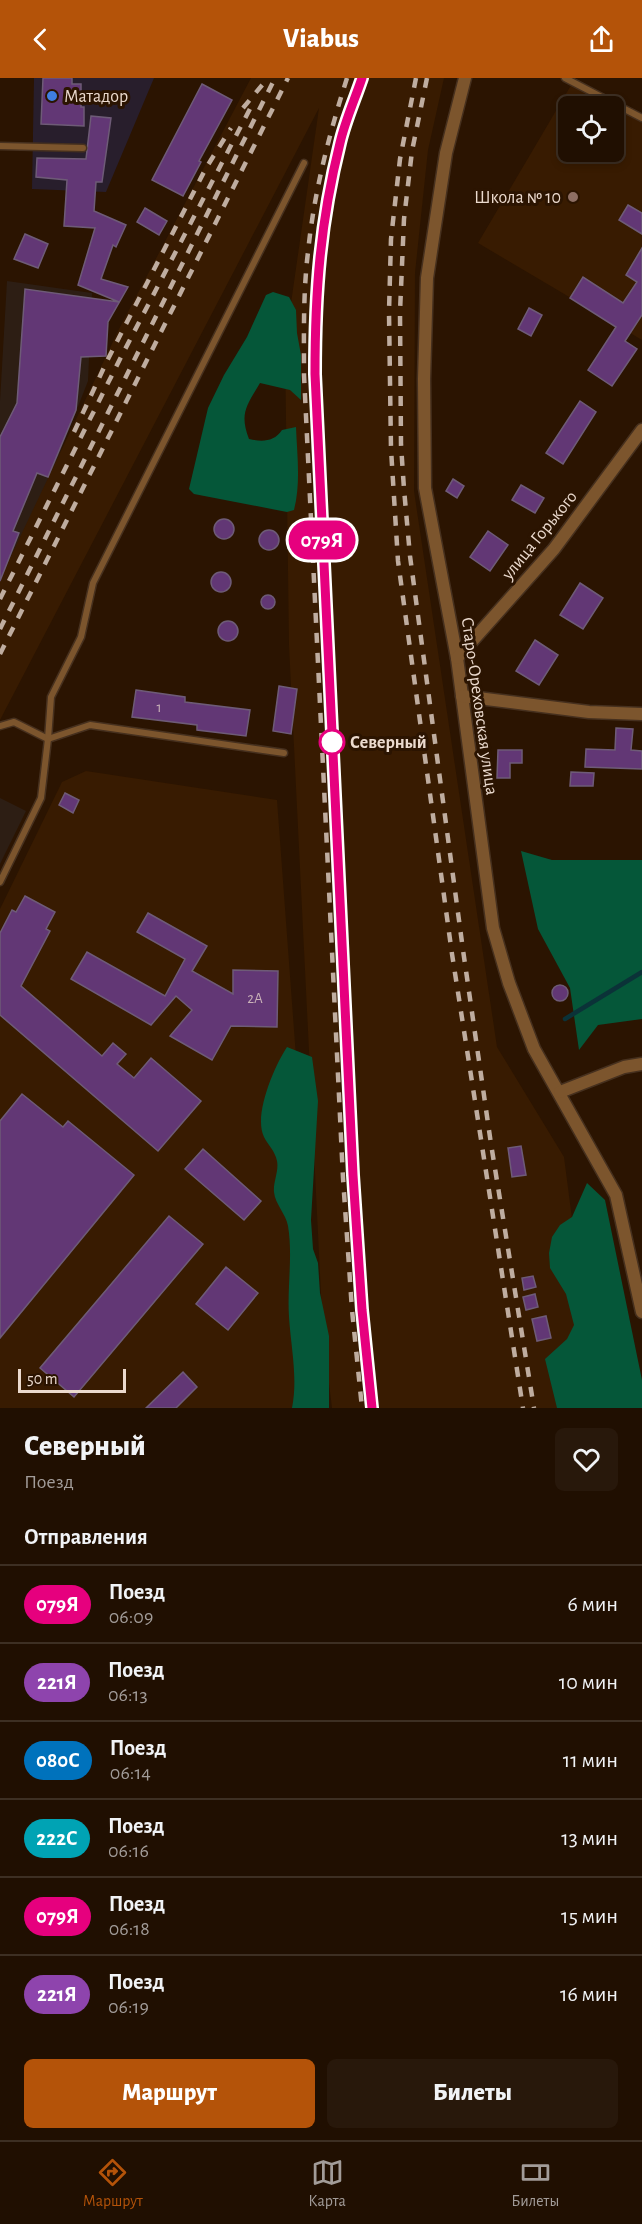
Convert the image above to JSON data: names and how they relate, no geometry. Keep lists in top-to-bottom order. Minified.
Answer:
{"streets":{"street":["улица Горького","Старо-Ореховская улица"]},"crossings":[["улица Горького","Старо-Ореховская улица"]],"places":["Матадор","Школа № 10","Северный"],"house_numbers":["1","2А"],"scale_bar":"50 m","page":{"header":"Viabus","on_map":"079Я","scale":"50 m","heading":[["Северный","Поезд"],"Отправления"],"list":[{"mark":"079Я","name":"Поезд","note":"06:09","value":"6 мин"},{"mark":"221Я","name":"Поезд","note":"06:13","value":"10 мин"},{"mark":"080С","name":"Поезд","note":"06:14","value":"11 мин"},{"mark":"222С","name":"Поезд","note":"06:16","value":"13 мин"},{"mark":"079Я","name":"Поезд","note":"06:18","value":"15 мин"},{"mark":"221Я","name":"Поезд","note":"06:19","value":"16 мин"}],"buttons":["Маршрут","Билеты"],"tabs":["Маршрут","Карта","Билеты"]}}
